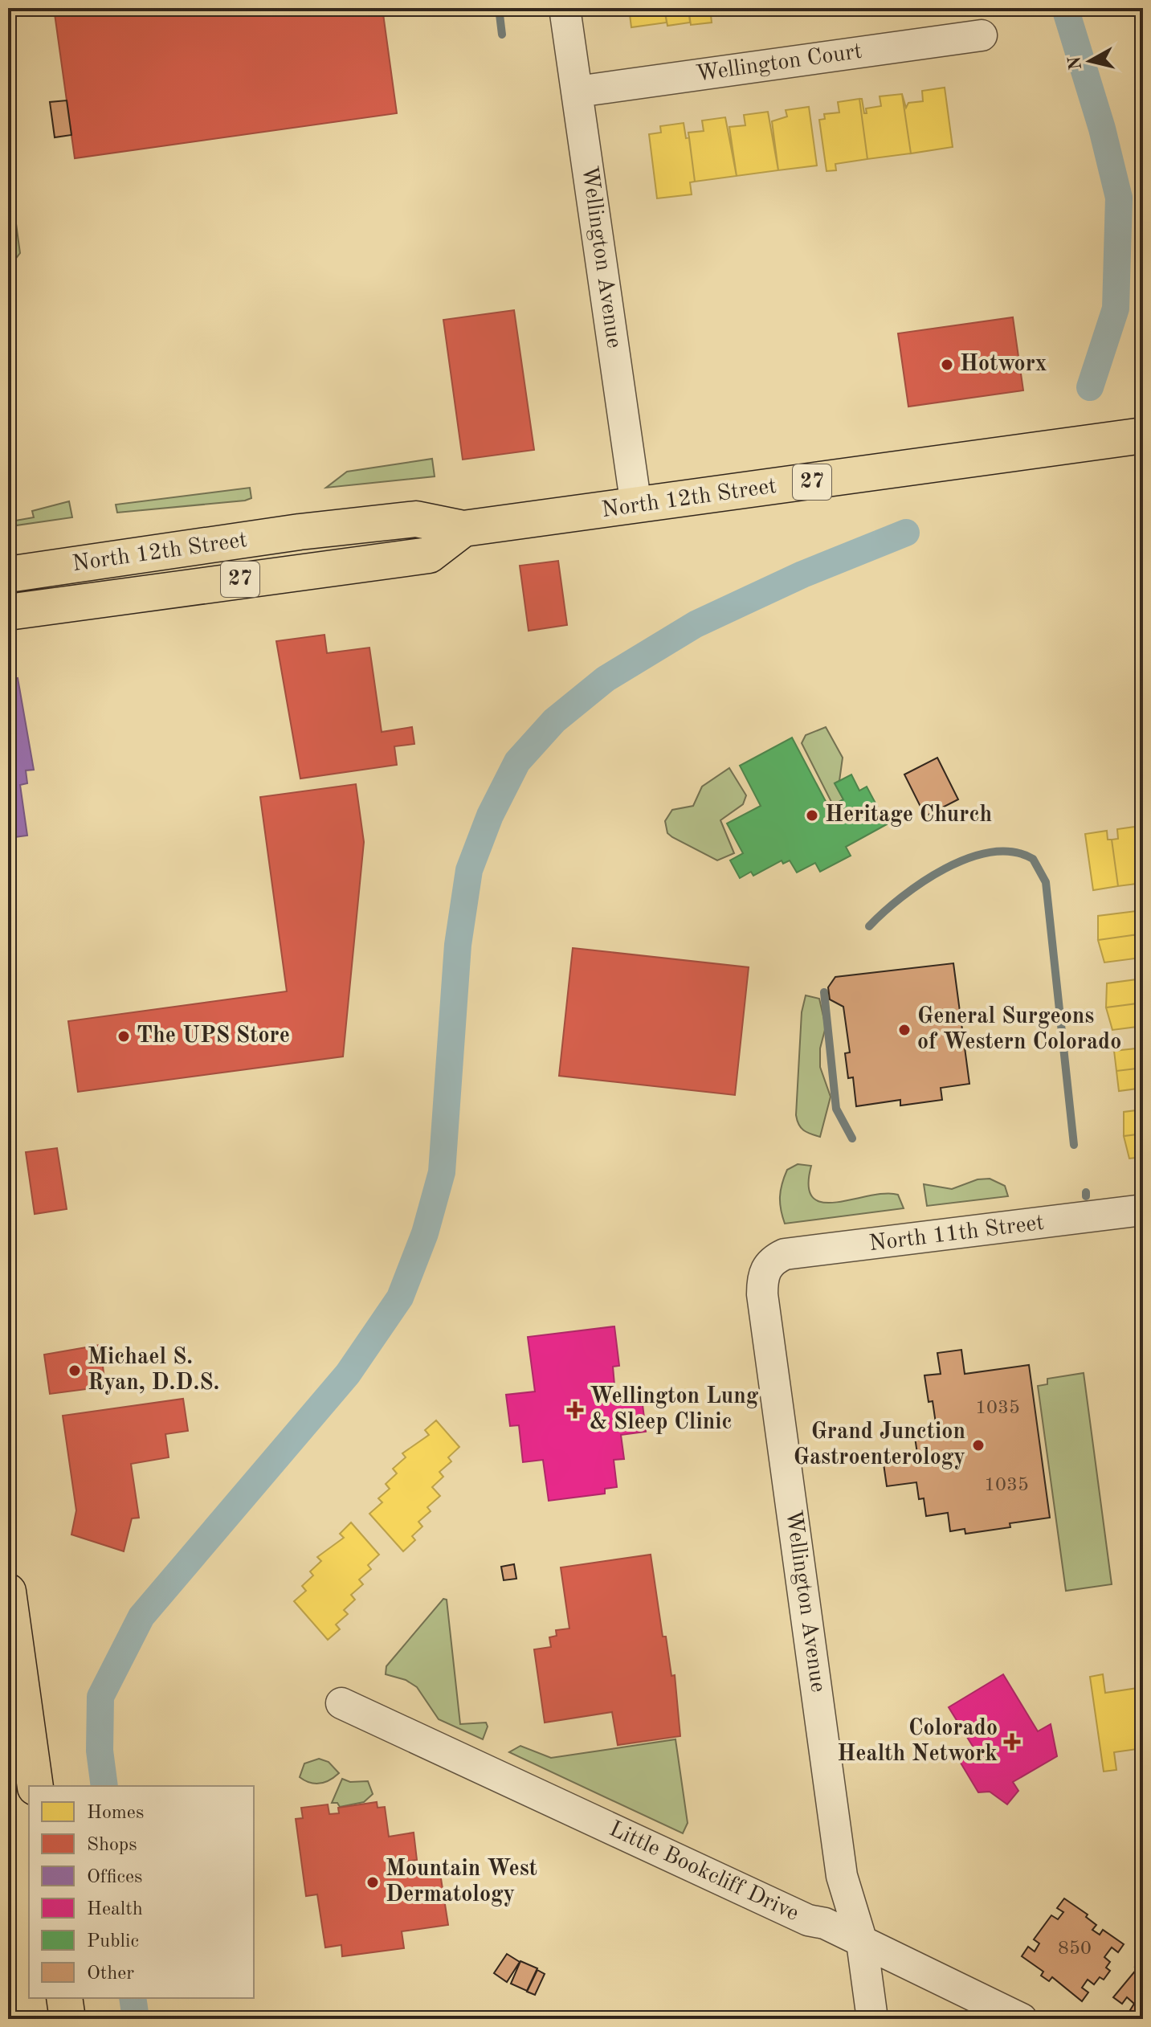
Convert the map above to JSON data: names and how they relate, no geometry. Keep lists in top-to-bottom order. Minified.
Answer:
{"streets":{"main road":["27","North 12th Street"],"street":["Wellington Court","Wellington Avenue","North 11th Street","Little Bookcliff Drive"]},"crossings":[["Wellington Court","Wellington Avenue"],["Wellington Avenue","North 12th Street"],["Wellington Avenue","North 11th Street"],["Wellington Avenue","Little Bookcliff Drive"]],"places":{"other":["Hotworx","Heritage Church","General Surgeons of Western Colorado","The UPS Store","Michael S. Ryan, D.D.S.","Grand Junction Gastroenterology","Mountain West Dermatology"],"health":["Wellington Lung & Sleep Clinic","Colorado Health Network"]},"house_numbers":["1035","1035","850"],"legend":["Homes","Shops","Offices","Health","Public","Other"],"north":"left"}
